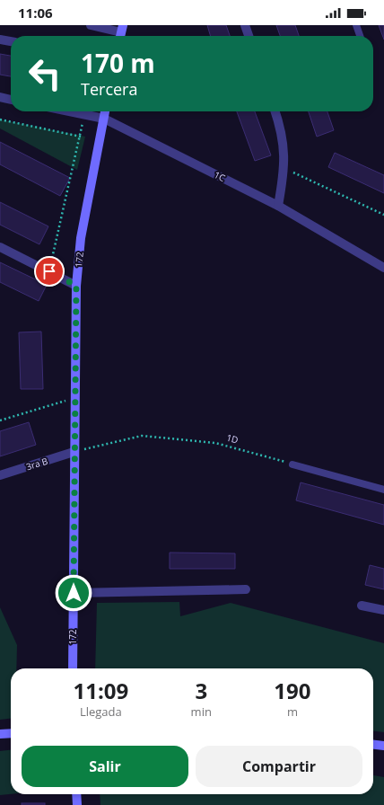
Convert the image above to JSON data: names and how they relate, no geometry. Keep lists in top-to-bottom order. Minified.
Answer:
{"streets":{"street":["1C","172","3ra B"],"path":["1D"]},"crossings":[["1C","172"],["172","1D"],["172","3ra B"],["1D","3ra B"]],"page":{"status":"11:06","turn":["170 m","Tercera"],"eta":["11:09","Llegada","3","min","190","m"],"buttons":["Salir","Compartir"]}}
